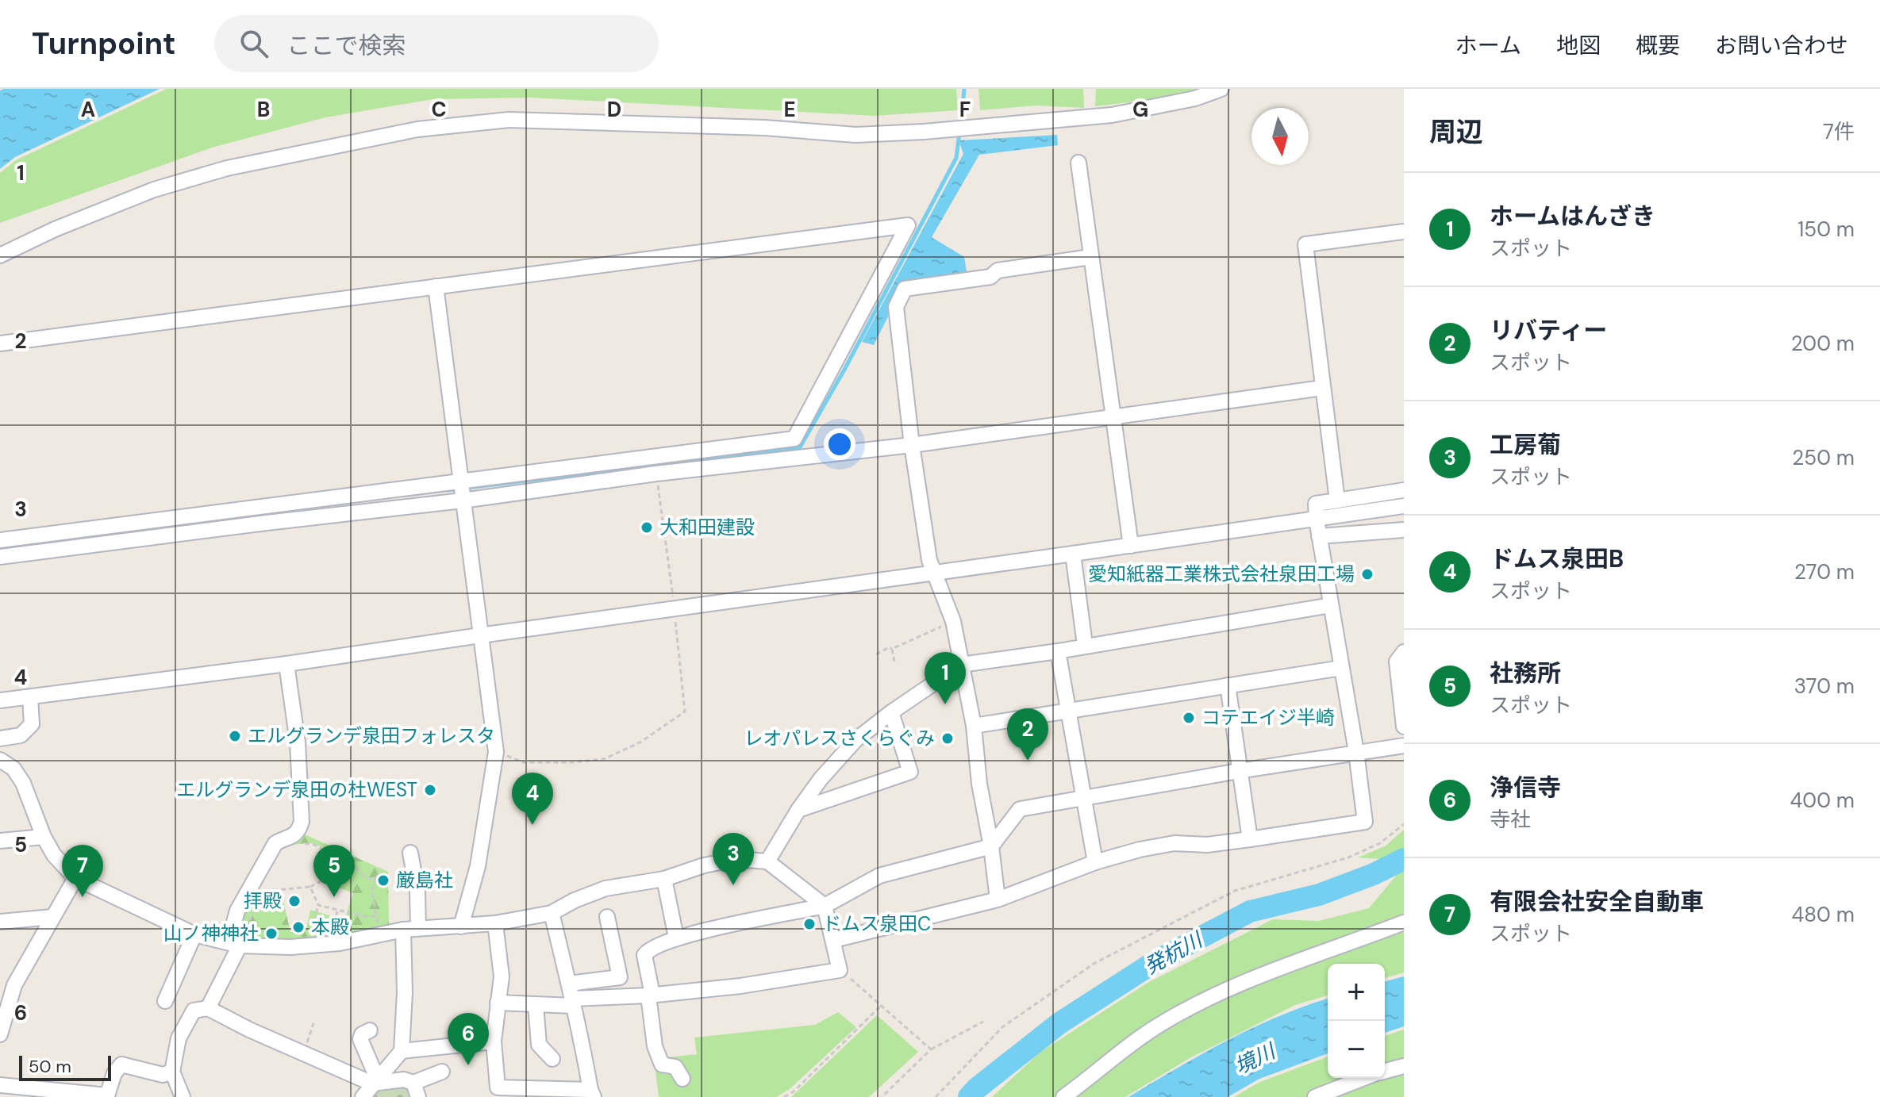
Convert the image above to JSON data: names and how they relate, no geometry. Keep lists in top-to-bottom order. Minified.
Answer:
{"water":["発杭川","境川"],"places":["大和田建設","愛知紙器工業株式会社泉田工場","コテエイジ半崎","エルグランデ泉田フォレスタ","レオパレスさくらぐみ","エルグランデ泉田の杜WEST","厳島社","拝殿","ドムス泉田C","本殿","山ノ神神社"],"scale_bar":"50 m","north":"bottom","page":{"header":"Turnpoint","search":"ここで検索","nav":["ホーム","地図","概要","お問い合わせ"],"heading":["周辺","7件"],"list":[{"mark":"1","name":"ホームはんざき","note":"スポット","value":"150 m"},{"mark":"2","name":"リバティー","note":"スポット","value":"200 m"},{"mark":"3","name":"工房葡","note":"スポット","value":"250 m"},{"mark":"4","name":"ドムス泉田B","note":"スポット","value":"270 m"},{"mark":"5","name":"社務所","note":"スポット","value":"370 m"},{"mark":"6","name":"浄信寺","note":"寺社","value":"400 m"},{"mark":"7","name":"有限会社安全自動車","note":"スポット","value":"480 m"}],"pins":["1","2","4","3","5","7","6"],"map_buttons":["+","−"],"scale":"50 m"},"grid":{"columns":["A","B","C","D","E","F","G"],"rows":["1","2","3","4","5","6"]}}
